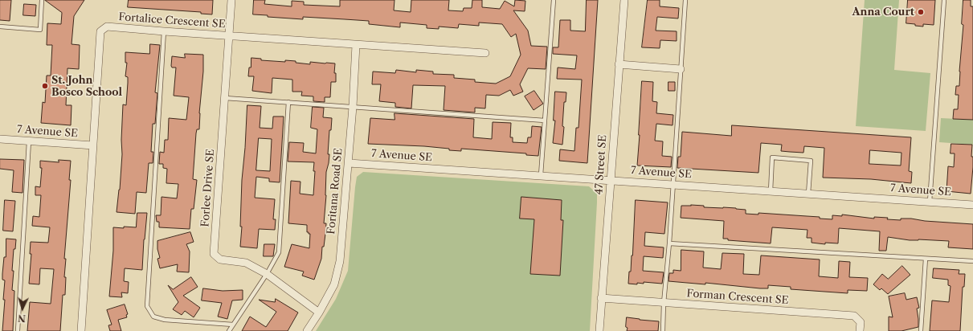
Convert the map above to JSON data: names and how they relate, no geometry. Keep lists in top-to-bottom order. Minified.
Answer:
{"streets":{"street":["Fortalice Crescent SE","7 Avenue SE","47 Street SE","Forlee Drive SE","Foritana Road SE","Forman Crescent SE"]},"crossings":[["Fortalice Crescent SE","7 Avenue SE"],["Fortalice Crescent SE","Forlee Drive SE"],["Fortalice Crescent SE","Foritana Road SE"],["7 Avenue SE","47 Street SE"],["7 Avenue SE","Foritana Road SE"],["47 Street SE","Forman Crescent SE"],["Forlee Drive SE","Foritana Road SE"]],"places":["Anna Court","St. John Bosco School"],"north":"bottom"}
